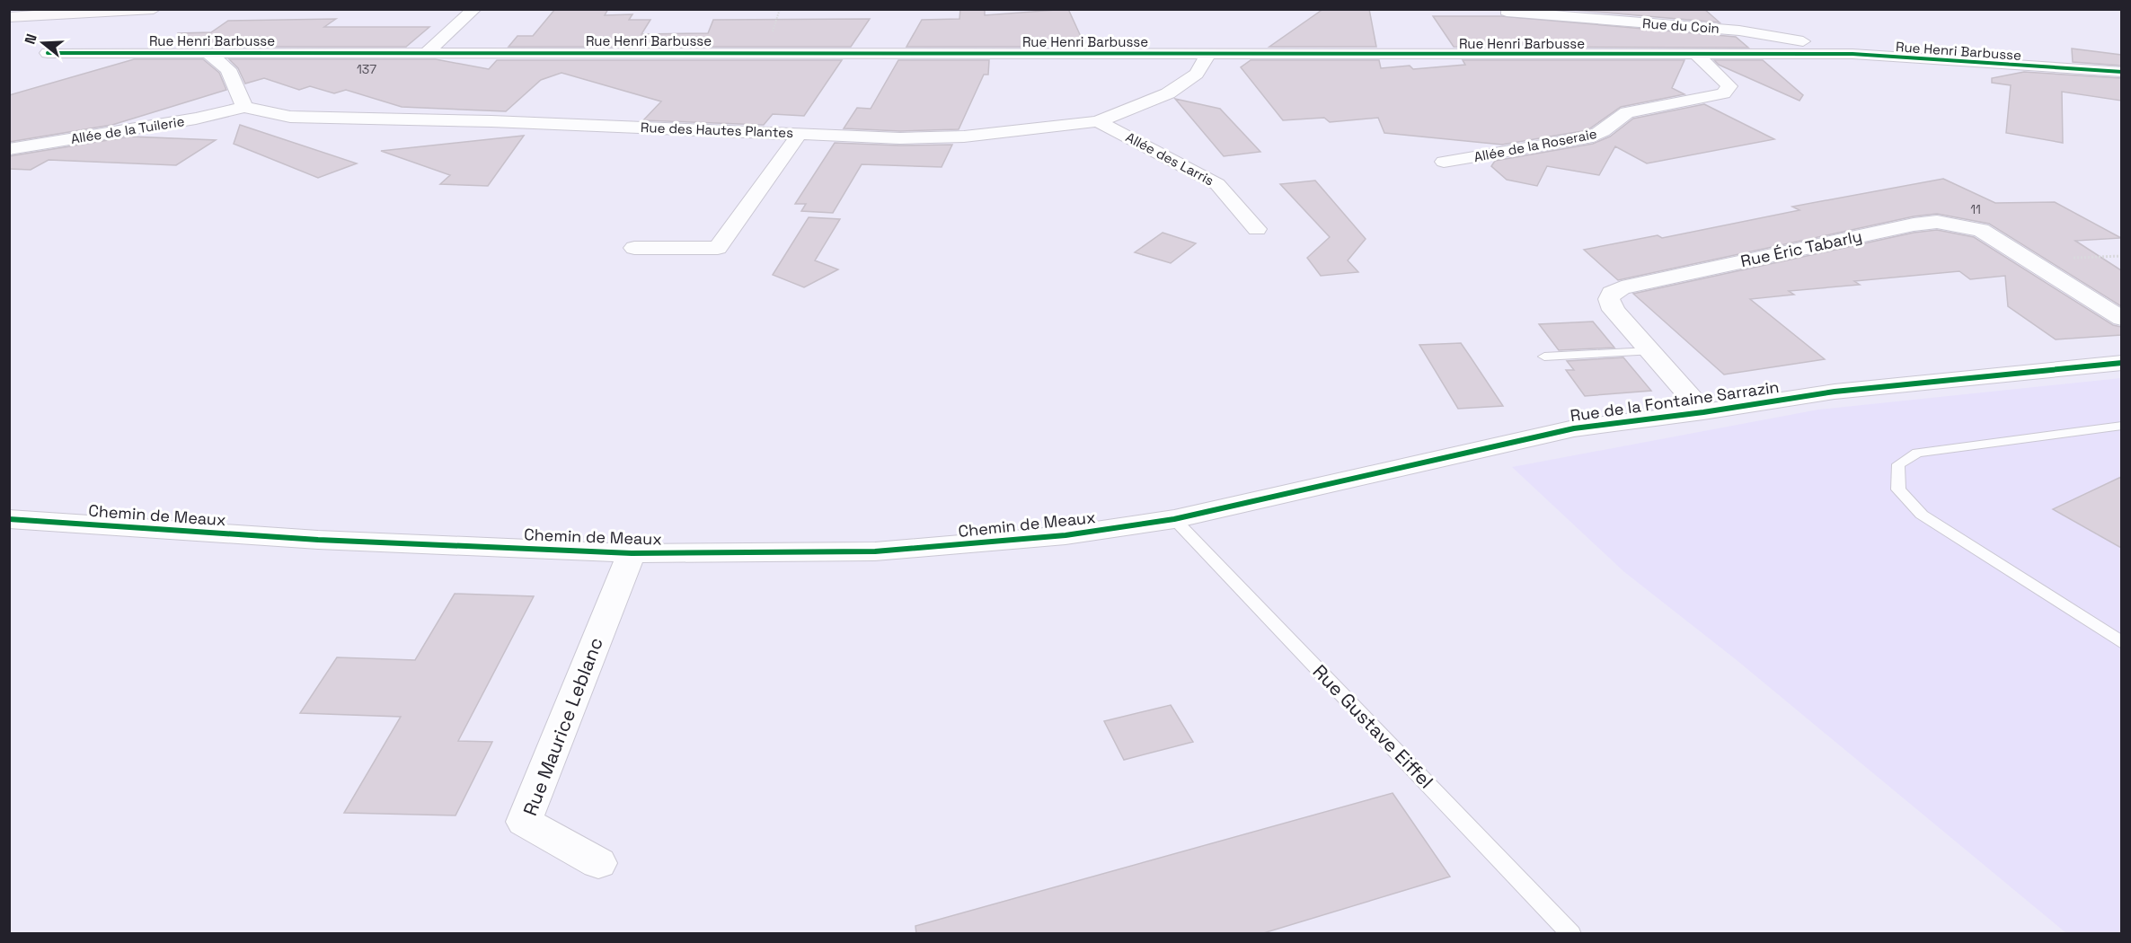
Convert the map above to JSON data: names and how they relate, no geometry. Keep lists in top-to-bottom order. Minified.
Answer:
{"streets":{"street":["Rue du Coin","Rue Henri Barbusse","Allée de la Tuilerie","Rue des Hautes Plantes","Allée de la Roseraie","Allée des Larris","Rue Éric Tabarly","Rue de la Fontaine Sarrazin","Chemin de Meaux","Rue Maurice Leblanc"],"lane":["Rue Gustave Eiffel"]},"crossings":[["Rue du Coin","Rue Henri Barbusse"],["Rue Henri Barbusse","Rue des Hautes Plantes"],["Rue Henri Barbusse","Allée de la Roseraie"],["Allée de la Tuilerie","Rue des Hautes Plantes"],["Rue des Hautes Plantes","Allée des Larris"],["Rue Éric Tabarly","Rue de la Fontaine Sarrazin"],["Rue de la Fontaine Sarrazin","Chemin de Meaux"],["Rue de la Fontaine Sarrazin","Rue Gustave Eiffel"],["Chemin de Meaux","Rue Maurice Leblanc"],["Chemin de Meaux","Rue Gustave Eiffel"]],"house_numbers":["137","11"],"north":"left"}
